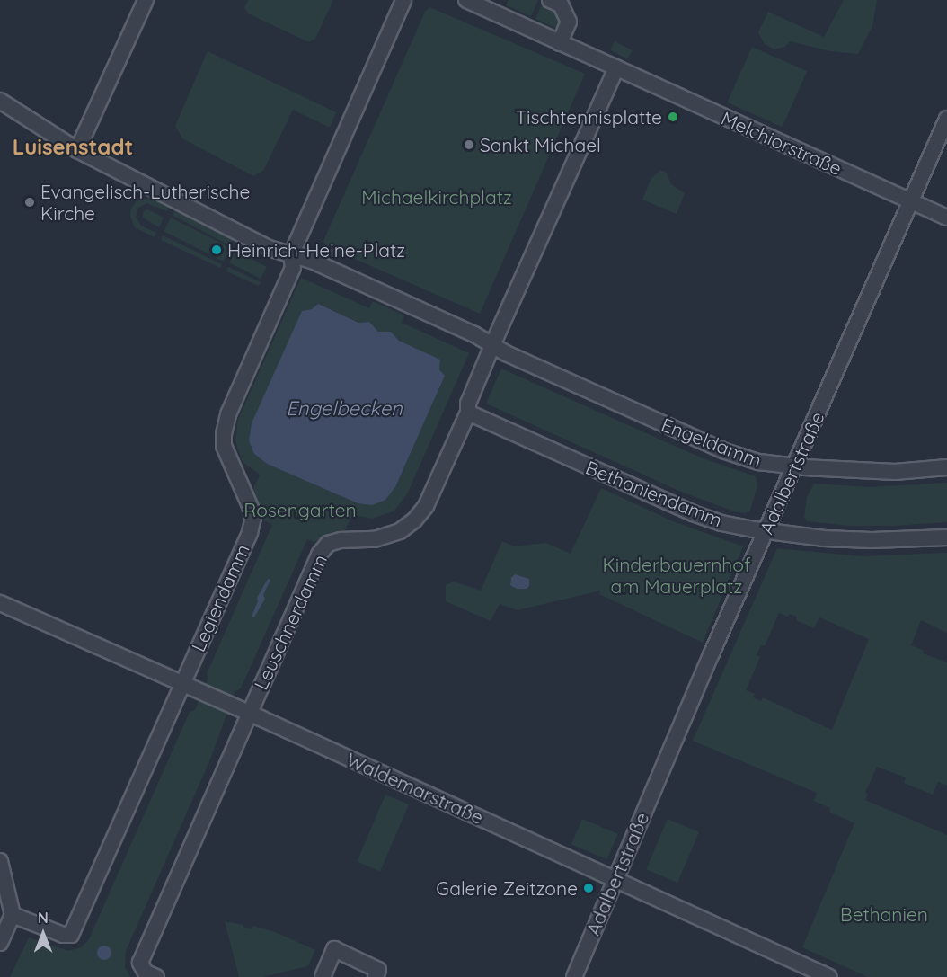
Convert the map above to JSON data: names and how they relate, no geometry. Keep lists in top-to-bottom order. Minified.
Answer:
{"streets":{"street":["Melchiorstraße","Engeldamm","Adalbertstraße","Bethaniendamm","Legiendamm","Leuschnerdamm","Waldemarstraße"]},"crossings":[["Melchiorstraße","Adalbertstraße"],["Engeldamm","Adalbertstraße"],["Engeldamm","Leuschnerdamm"],["Adalbertstraße","Bethaniendamm"],["Adalbertstraße","Waldemarstraße"],["Bethaniendamm","Leuschnerdamm"],["Legiendamm","Waldemarstraße"],["Leuschnerdamm","Waldemarstraße"]],"districts":["Luisenstadt"],"water":["Engelbecken"],"parks":["Michaelkirchplatz","Rosengarten","Kinderbauernhof am Mauerplatz","Bethanien"],"places":["Tischtennisplatte","Sankt Michael","Evangelisch-Lutherische Kirche","Heinrich-Heine-Platz","Galerie Zeitzone"],"north":"top"}
